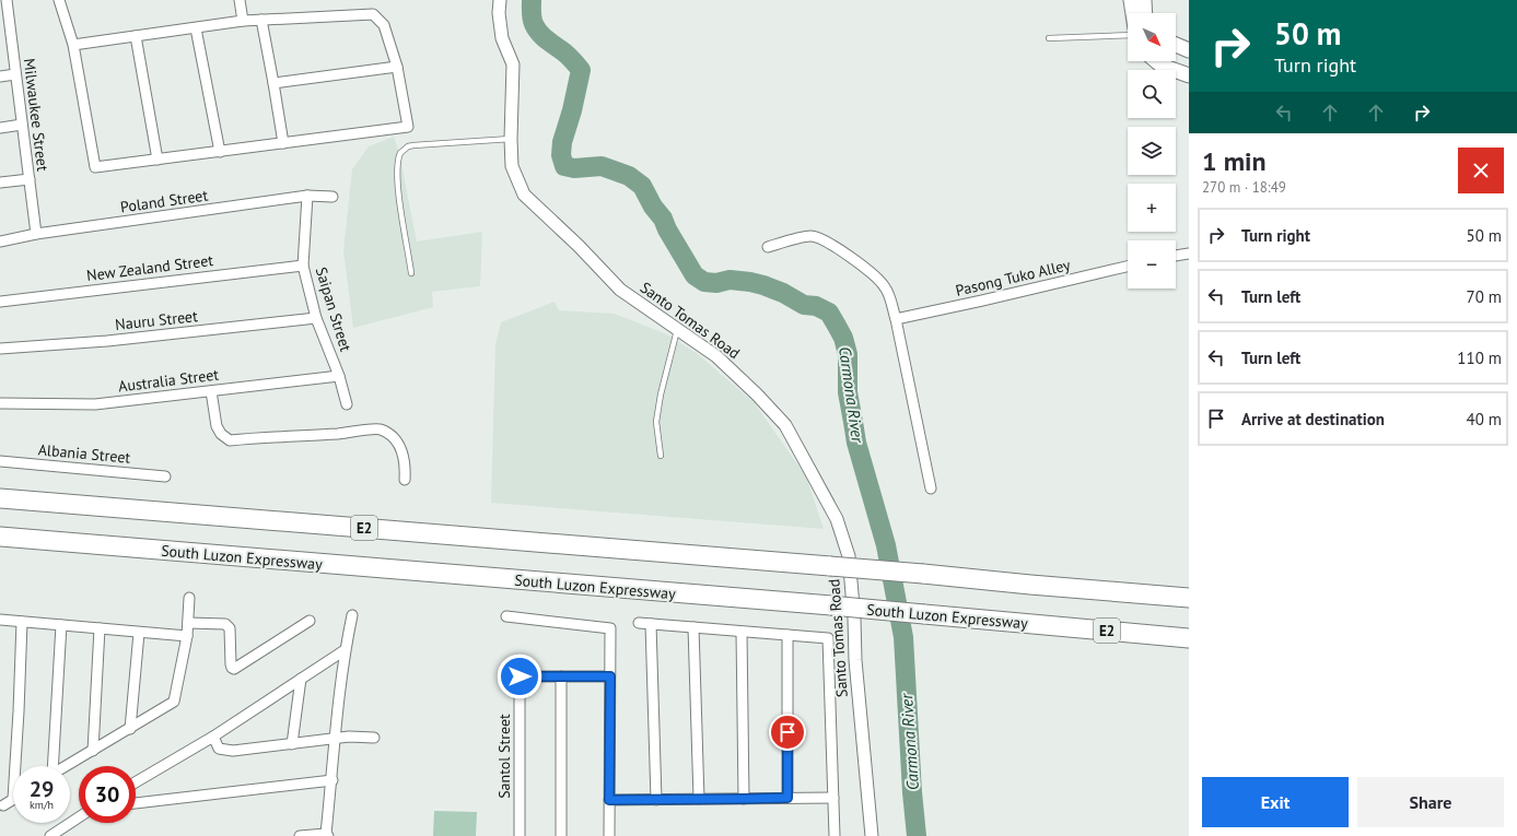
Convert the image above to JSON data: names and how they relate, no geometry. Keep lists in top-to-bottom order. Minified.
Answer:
{"streets":{"highway":["E2","South Luzon Expressway"],"street":["Milwaukee Street","Poland Street","New Zealand Street","Pasong Tuko Alley","Saipan Street","Nauru Street","Santo Tomas Road","Australia Street","Albania Street","Santol Street"]},"crossings":[["Milwaukee Street","Poland Street"],["Poland Street","Saipan Street"],["New Zealand Street","Saipan Street"],["Saipan Street","Nauru Street"],["Saipan Street","Australia Street"]],"water":["Carmona River"],"north":"bottom right","page":{"turn":["50 m","Turn right"],"map_buttons":["+","−"],"heading":["1 min","270 m · 18:49"],"list":[{"name":"Turn right","value":"50 m"},{"name":"Turn left","value":"70 m"},{"name":"Turn left","value":"110 m"},{"name":"Arrive at destination","value":"40 m"}],"speed":"29 km/h","limit":"30","buttons":["Exit","Share"]}}
